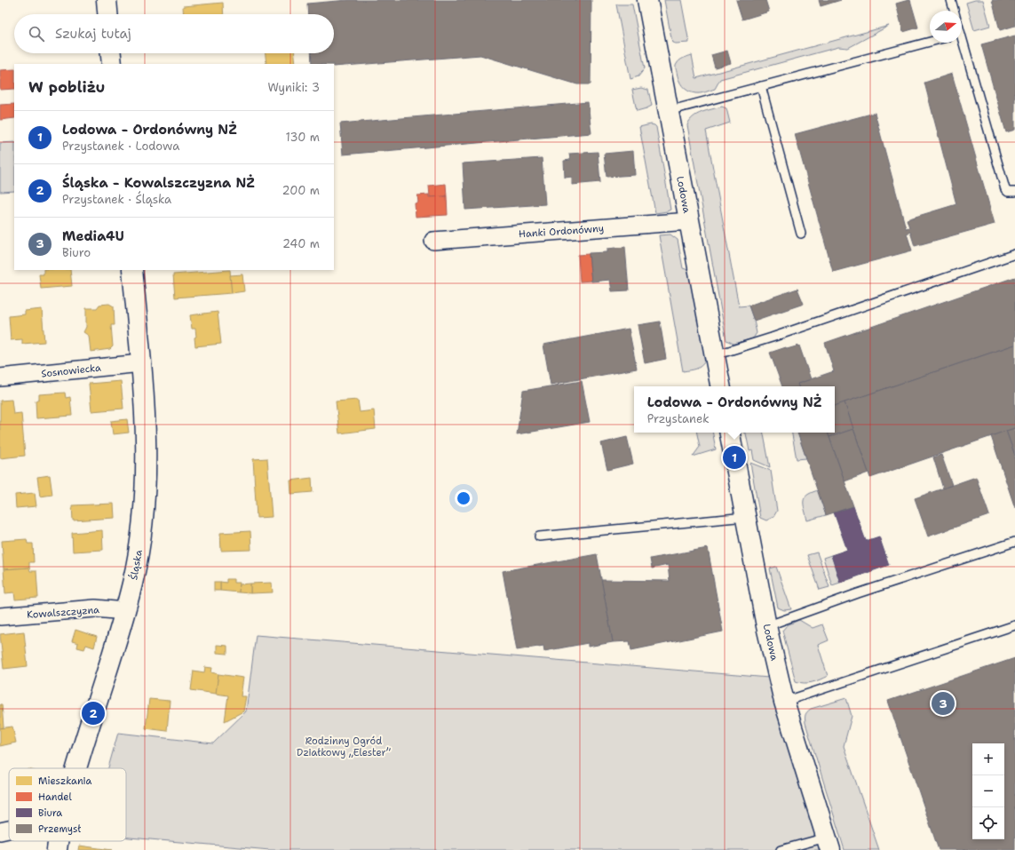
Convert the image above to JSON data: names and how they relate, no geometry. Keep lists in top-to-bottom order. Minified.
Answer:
{"streets":{"street":["Lodowa","Hanki Ordonówny","Sosnowiecka","Śląska","Kowalszczyzna"]},"crossings":[["Lodowa","Hanki Ordonówny"],["Sosnowiecka","Śląska"],["Śląska","Kowalszczyzna"]],"parks":["Rodzinny Ogród Działkowy „Elester”"],"legend":["Mieszkania","Handel","Biura","Przemysł"],"north":"right","page":{"search":"Szukaj tutaj","heading":["W pobliżu","Wyniki: 3"],"list":[{"mark":"1","name":"Lodowa - Ordonówny NŻ","note":"Przystanek · Lodowa","value":"130 m"},{"mark":"2","name":"Śląska - Kowalszczyzna NŻ","note":"Przystanek · Śląska","value":"200 m"},{"mark":"3","name":"Media4U","note":"Biuro","value":"240 m"}],"popup":["Lodowa - Ordonówny NŻ","Przystanek"],"pins":["1","3","2"],"map_buttons":["+","−"]}}
